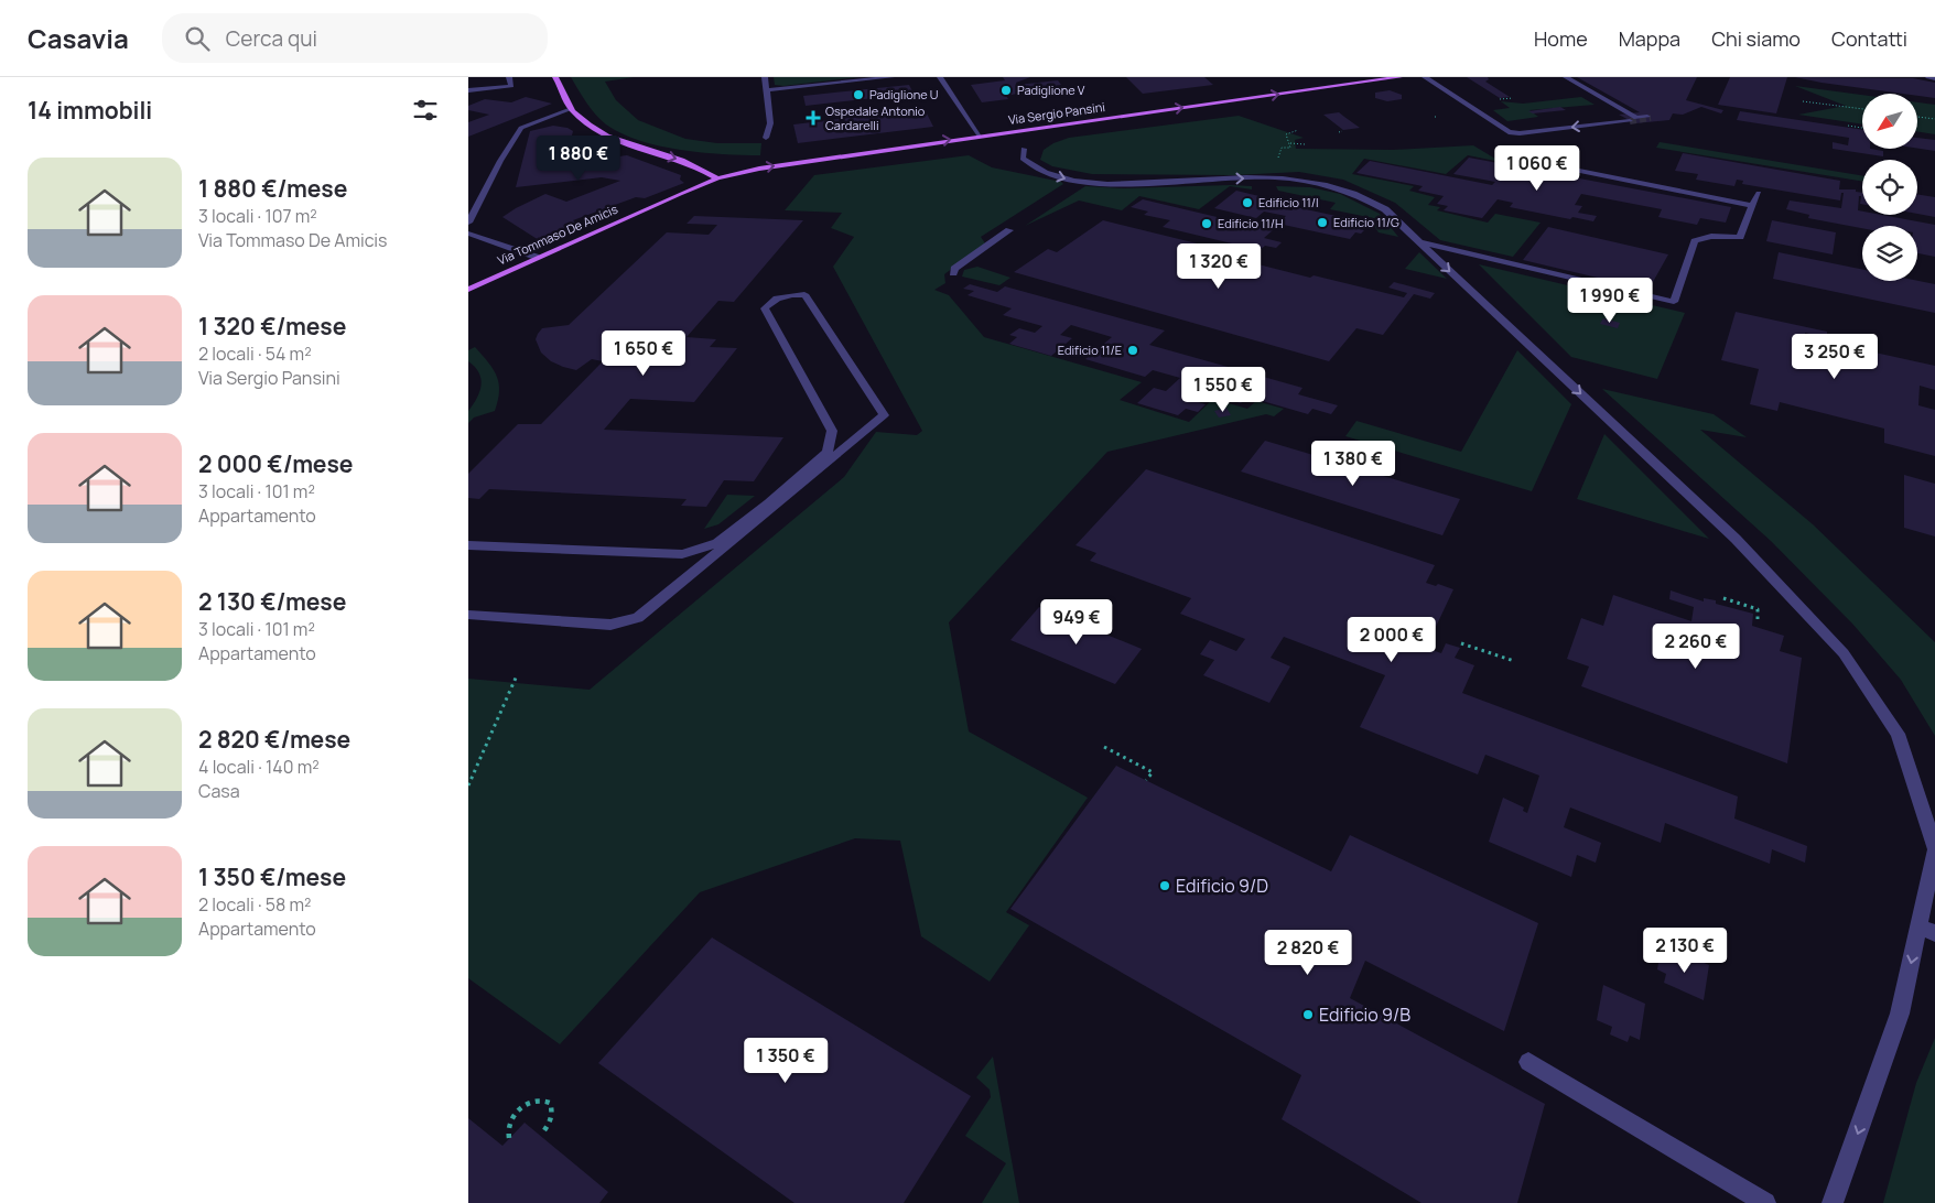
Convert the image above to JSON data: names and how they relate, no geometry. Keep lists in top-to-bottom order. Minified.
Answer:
{"streets":{"main road":["Via Sergio Pansini","Via Tommaso De Amicis"]},"crossings":[["Via Sergio Pansini","Via Tommaso De Amicis"]],"one_way":["Via Sergio Pansini"],"places":{"other":["Padiglione V","Padiglione U","Edificio 11/I","Edificio 11/G","Edificio 11/H","Edificio 11/E","Edificio 9/D","Edificio 9/B"],"health":["Ospedale Antonio Cardarelli"]},"north":"bottom left","page":{"header":"Casavia","search":"Cerca qui","nav":["Home","Mappa","Chi siamo","Contatti"],"heading":"14 immobili","price":["1 880 €","1 060 €","1 320 €","1 990 €","1 650 €","3 250 €","1 550 €","1 380 €","949 €","2 000 €","2 260 €","2 130 €","2 820 €","1 350 €"],"list":[{"name":"1 880 €/mese","note":"3 locali · 107 m² · Via Tommaso De Amicis"},{"name":"1 320 €/mese","note":"2 locali · 54 m² · Via Sergio Pansini"},{"name":"2 000 €/mese","note":"3 locali · 101 m² · Appartamento"},{"name":"2 130 €/mese","note":"3 locali · 101 m² · Appartamento"},{"name":"2 820 €/mese","note":"4 locali · 140 m² · Casa"},{"name":"1 350 €/mese","note":"2 locali · 58 m² · Appartamento"}]}}
